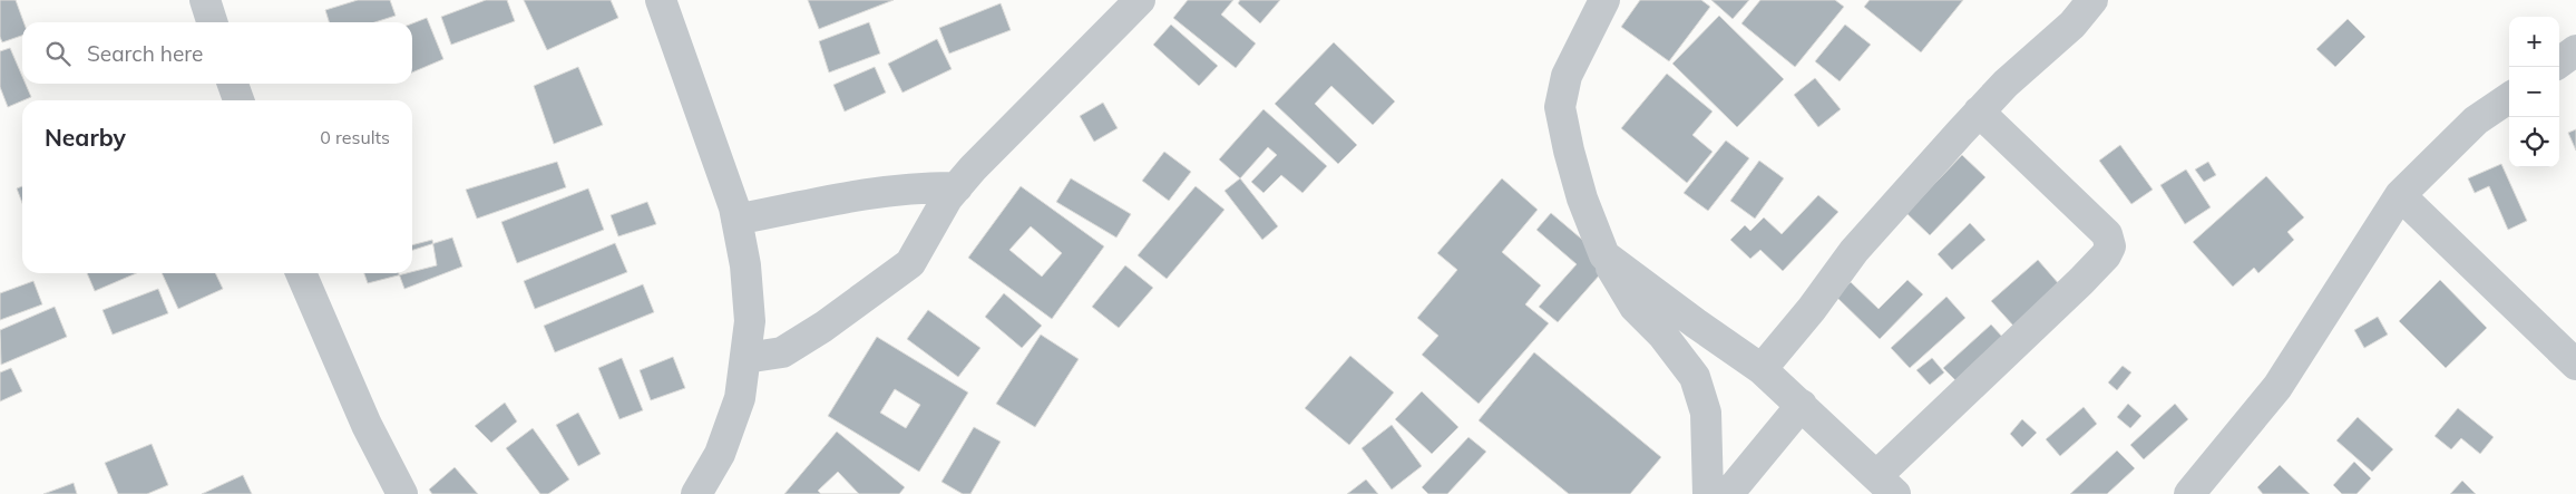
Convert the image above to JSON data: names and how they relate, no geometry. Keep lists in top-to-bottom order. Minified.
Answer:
{"page":{"map_buttons":["+","−"],"search":"Search here","heading":["Nearby","0 results"]}}
